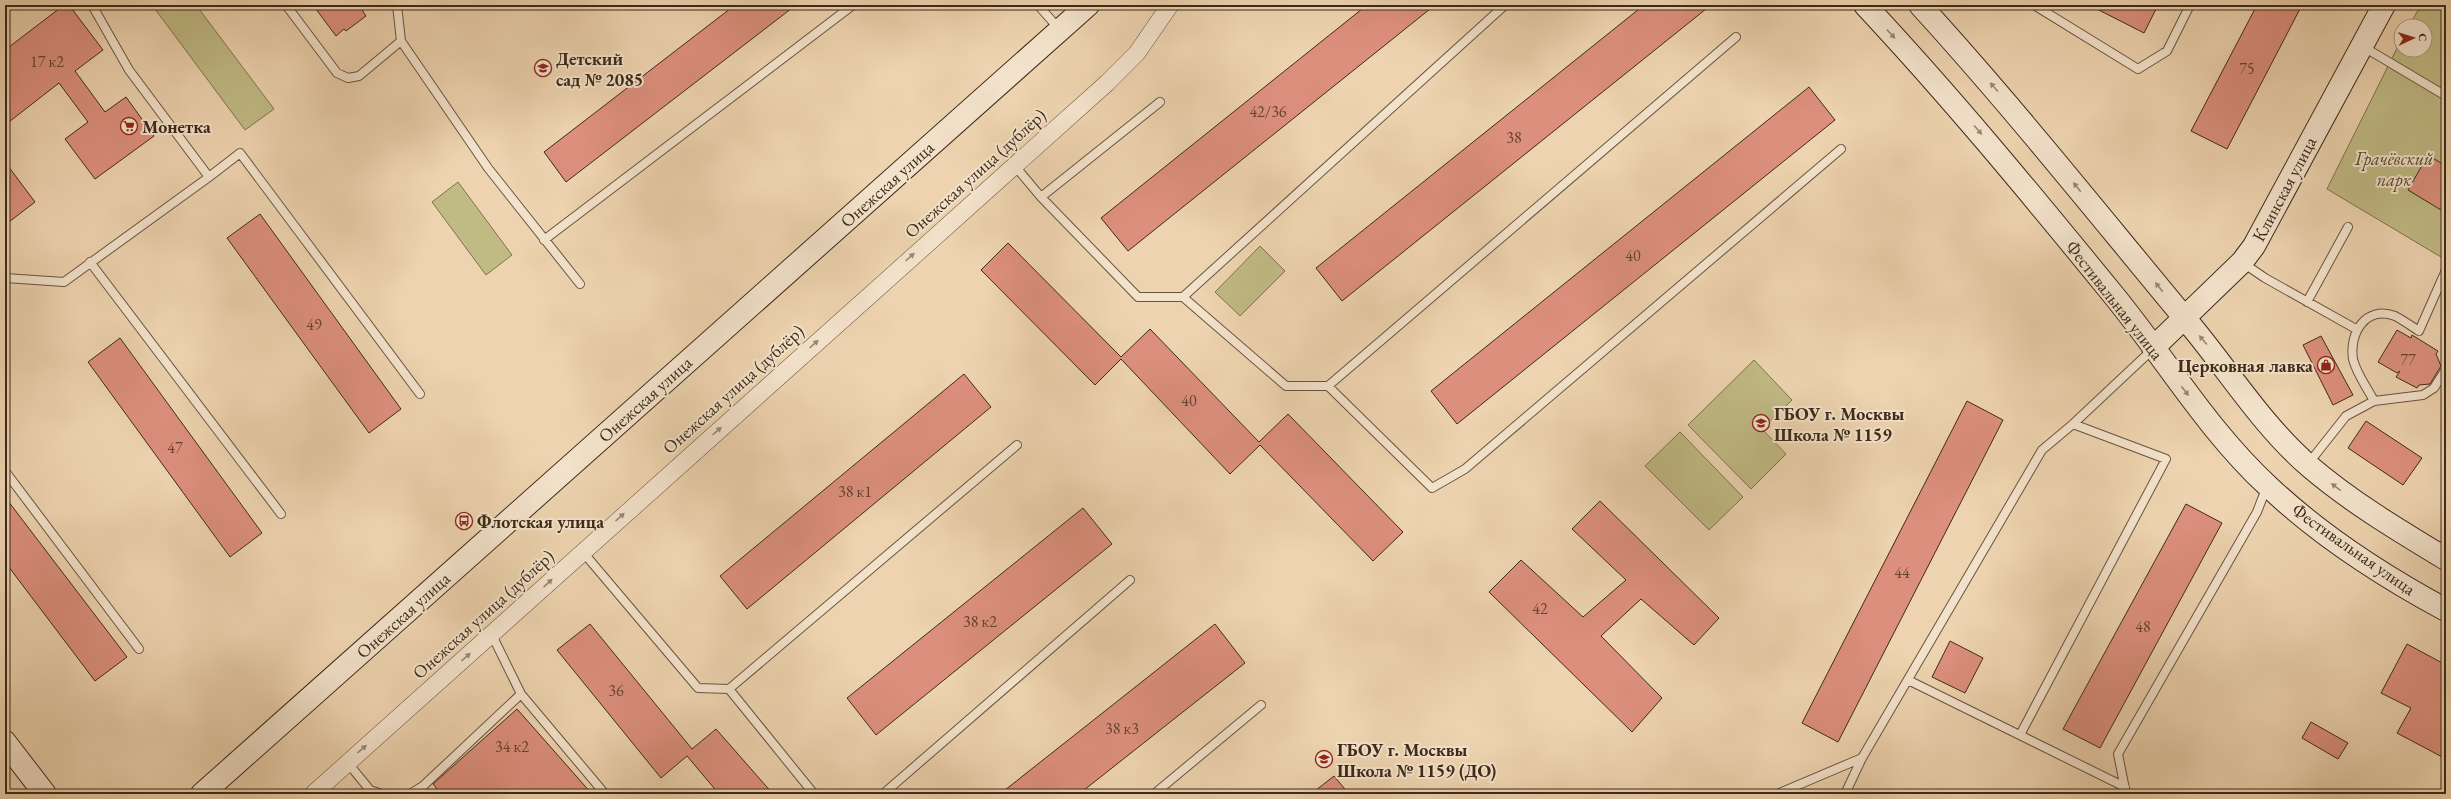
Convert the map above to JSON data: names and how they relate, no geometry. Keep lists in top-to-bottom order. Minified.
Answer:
{"streets":{"main road":["Онежская улица","Клинская улица","Фестивальная улица"],"street":["Онежская улица (дублёр)"]},"crossings":[["Клинская улица","Фестивальная улица"]],"one_way":["Онежская улица (дублёр)"],"parks":["Грачёвский парк"],"places":{"school or university":["Детский сад № 2085","ГБОУ г. Москвы Школа № 1159","ГБОУ г. Москвы Школа № 1159 (ДО)"],"supermarket":["Монетка"],"shop":["Церковная лавка"],"bus stop":["Флотская улица"]},"house_numbers":["17 к2","75","42/36","38","40","49","77","40","47","38 к1","44","42","38 к2","48","36","38 к3","34 к2"],"north":"right"}
